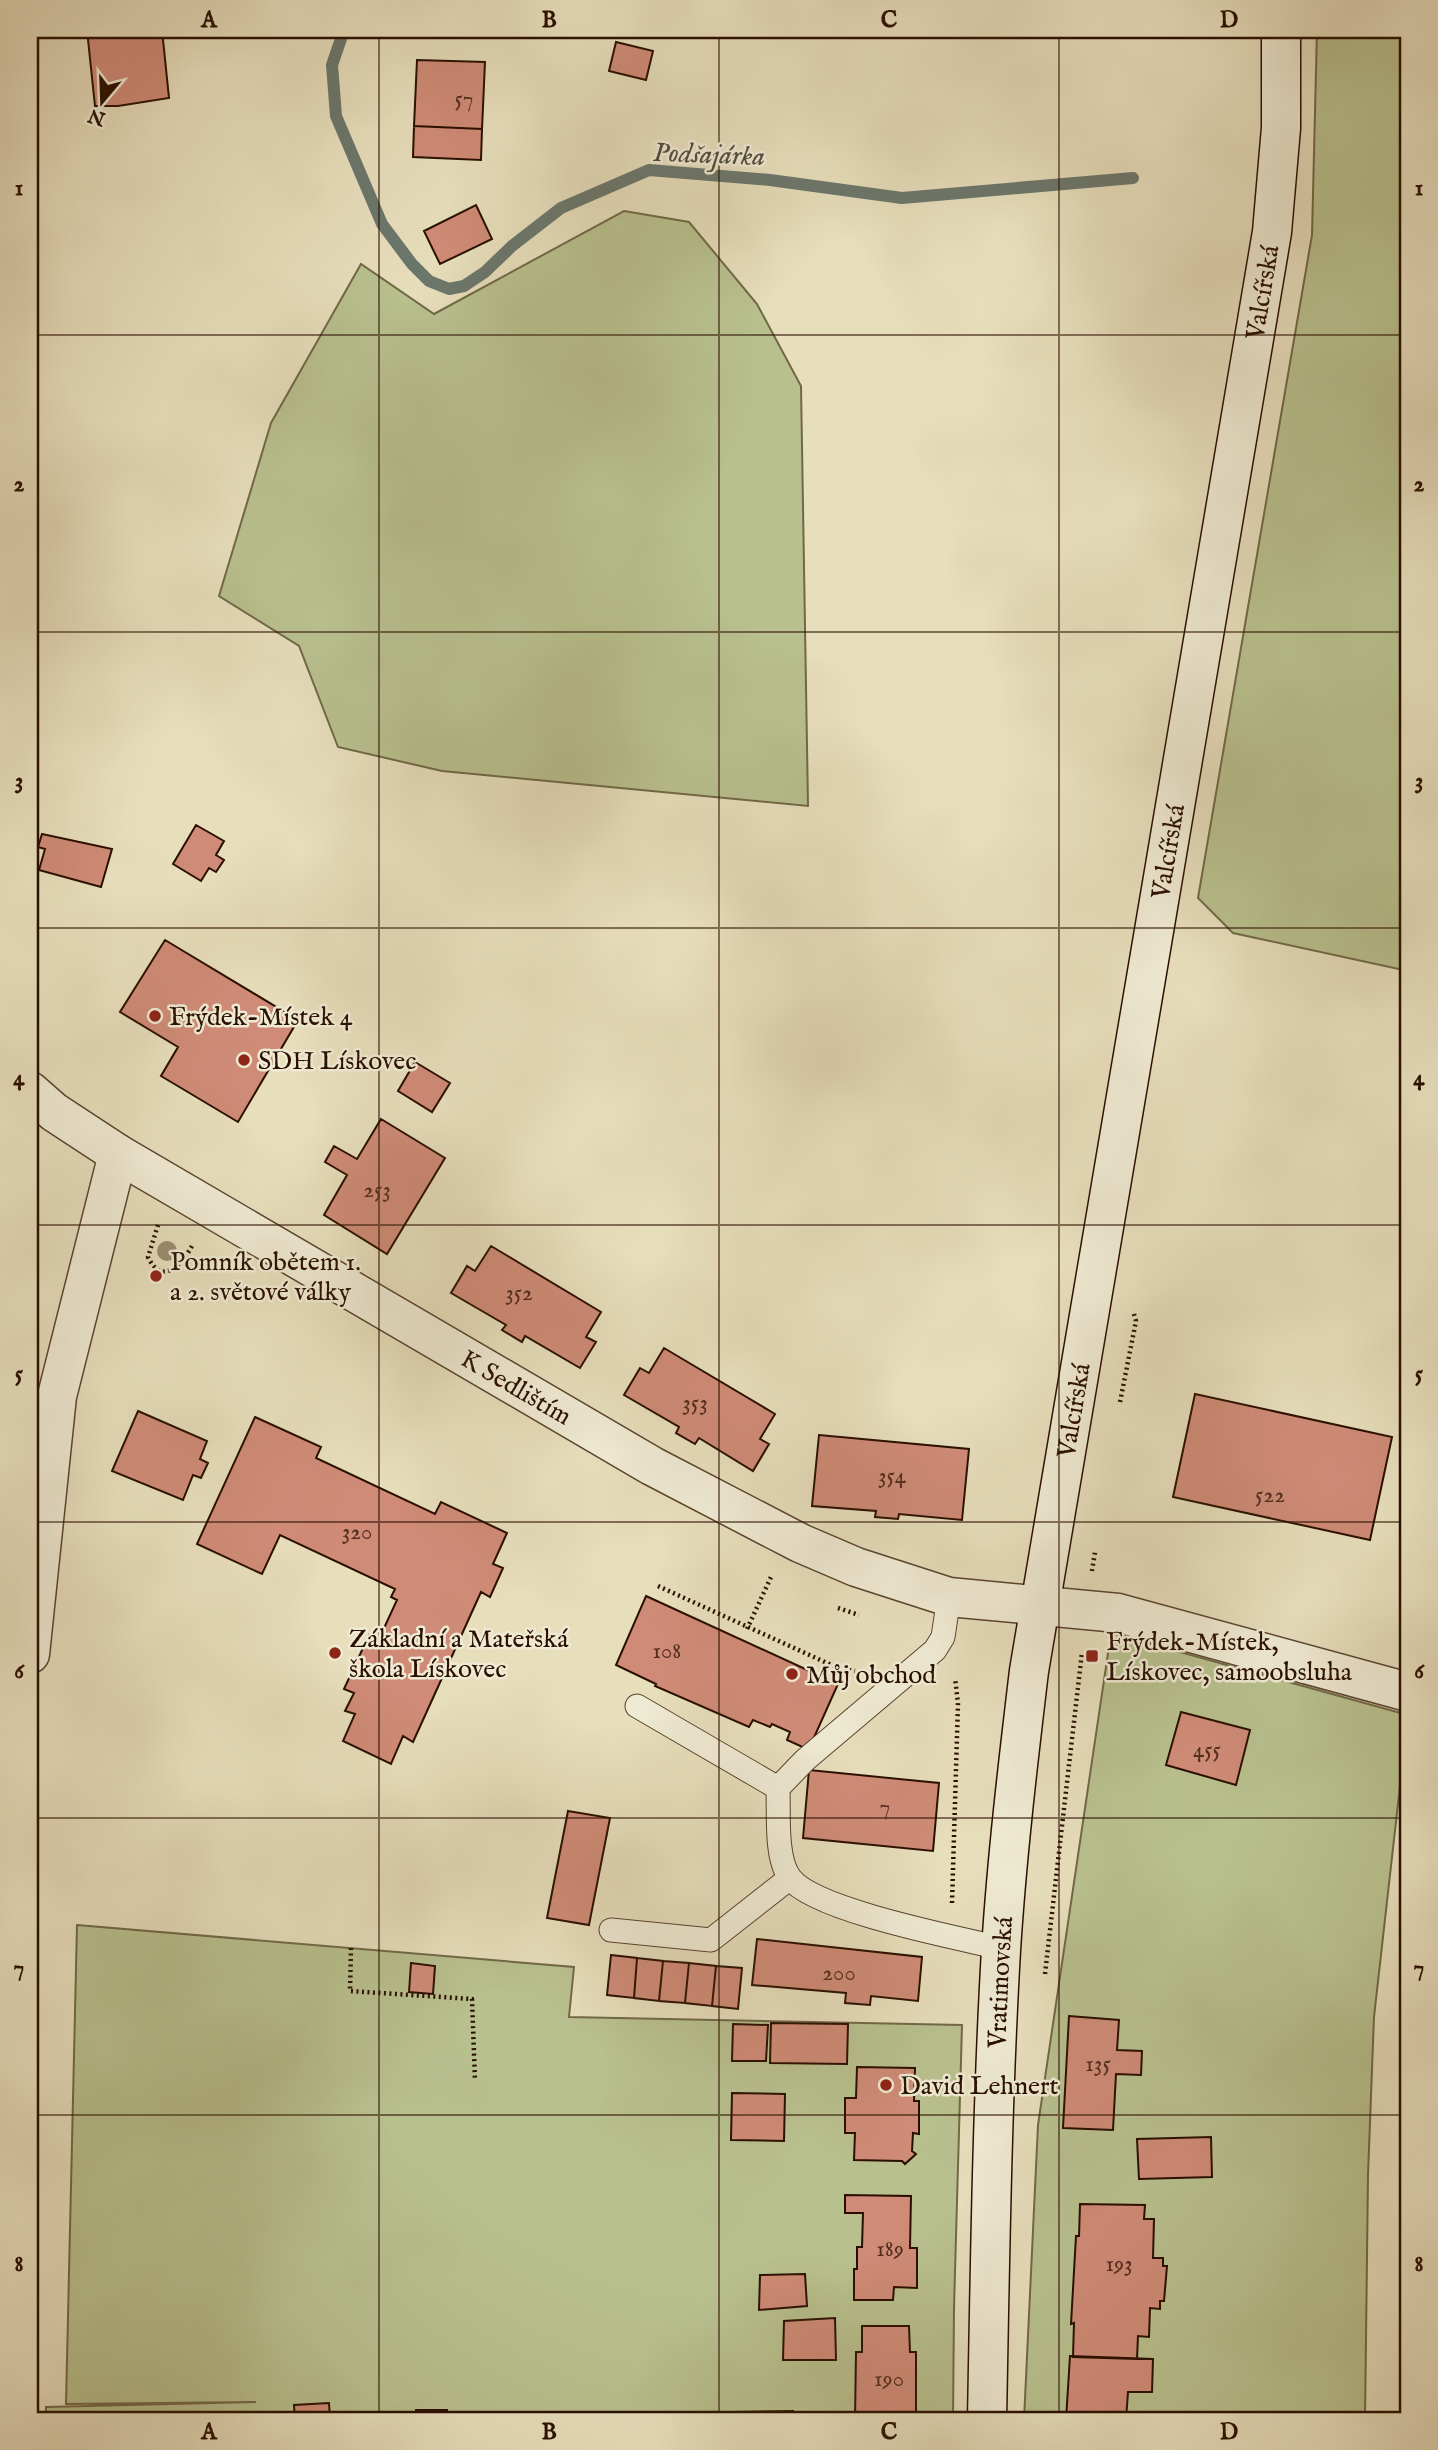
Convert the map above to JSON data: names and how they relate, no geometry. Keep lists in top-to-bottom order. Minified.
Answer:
{"streets":{"main road":["Valcířská","K Sedlištím","Vratimovská"]},"crossings":[["Valcířská","K Sedlištím"],["Valcířská","Vratimovská"]],"water":["Podšajárka"],"places":{"other":["Frýdek-Místek 4","SDH Lískovec","Pomník obětem 1. a 2. světové války","Základní a Mateřská škola Lískovec","Můj obchod","David Lehnert"],"transit":["Frýdek-Místek, Lískovec, samoobsluha"]},"house_numbers":["57","253","352","353","354","522","320","108","455","7","200","135","189","193","190"],"north":"bottom","grid":{"columns":["A","B","C","D"],"rows":["1","2","3","4","5","6","7","8"]}}
